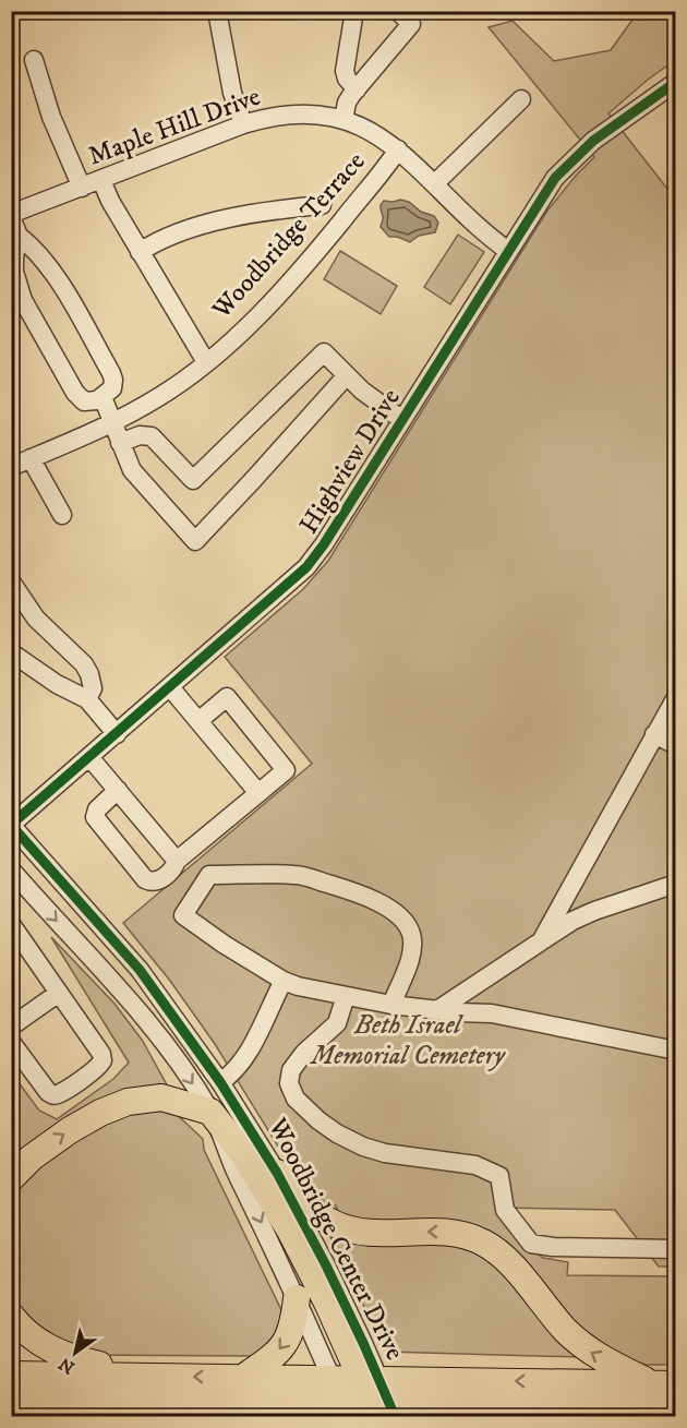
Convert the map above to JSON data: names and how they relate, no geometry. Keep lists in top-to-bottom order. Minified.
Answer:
{"streets":{"street":["Maple Hill Drive","Woodbridge Terrace","Highview Drive","Woodbridge Center Drive"]},"crossings":[["Maple Hill Drive","Woodbridge Terrace"],["Maple Hill Drive","Highview Drive"],["Highview Drive","Woodbridge Center Drive"]],"parks":["Beth Israel Memorial Cemetery"],"north":"bottom left"}
